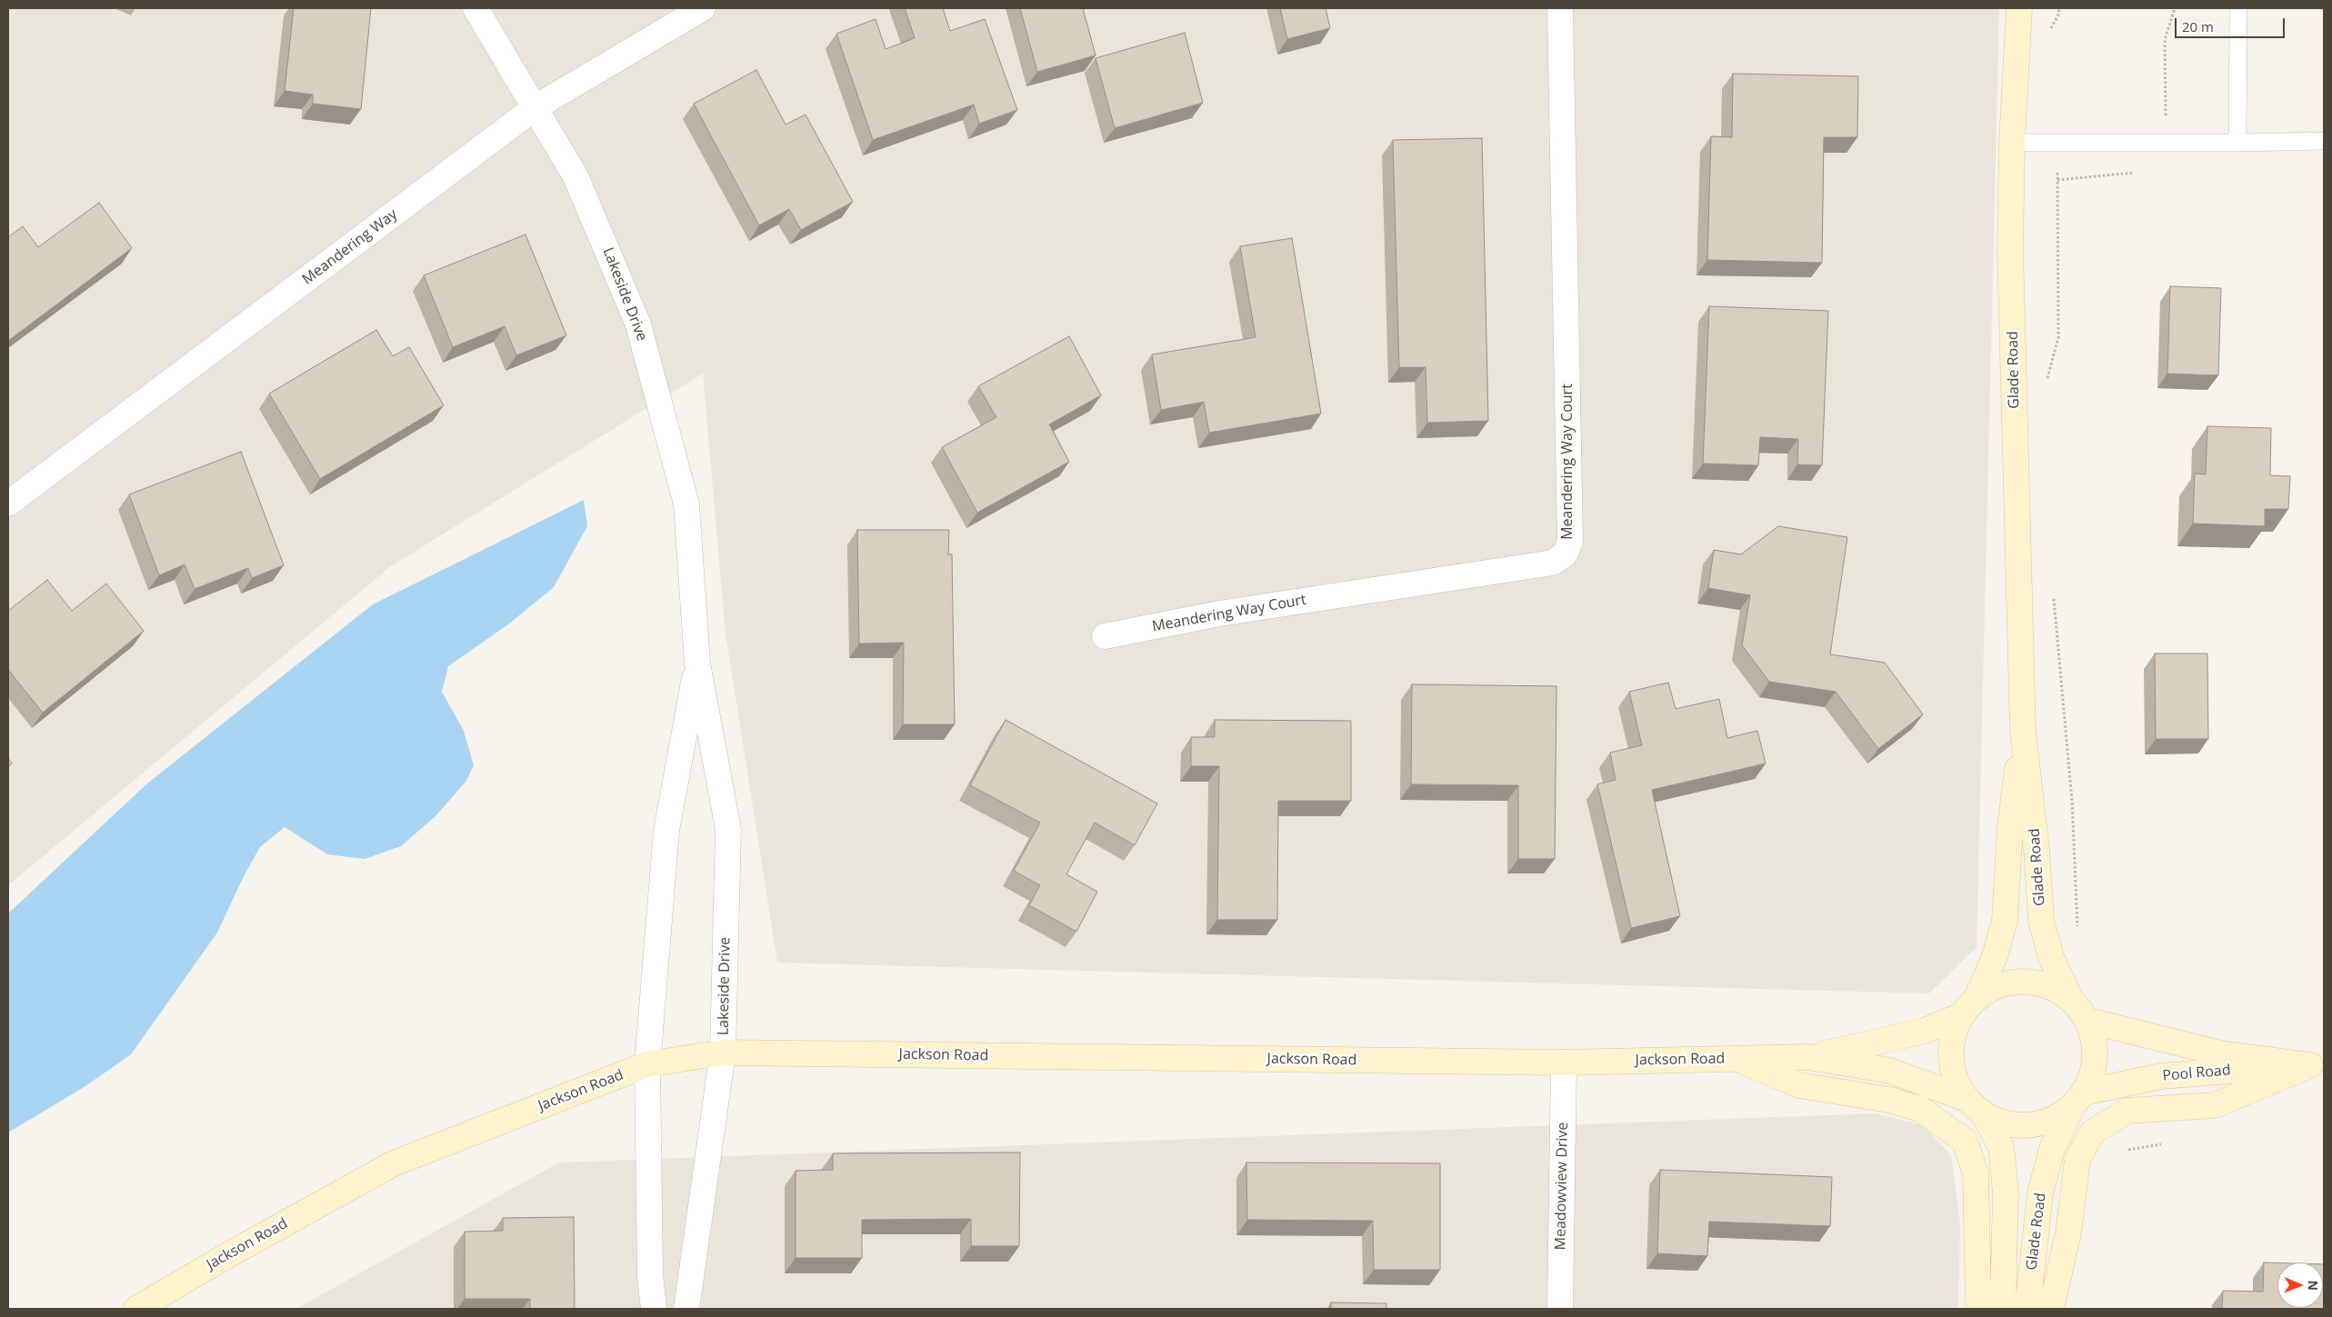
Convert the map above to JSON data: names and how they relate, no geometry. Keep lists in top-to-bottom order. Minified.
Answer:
{"streets":{"main road":["Glade Road","Jackson Road","Pool Road"],"street":["Meandering Way","Lakeside Drive","Meandering Way Court","Meadowview Drive"]},"crossings":[["Meandering Way","Lakeside Drive"],["Lakeside Drive","Jackson Road"],["Glade Road","Jackson Road"],["Glade Road","Pool Road"],["Jackson Road","Pool Road"],["Jackson Road","Meadowview Drive"]],"scale_bar":"20 m","north":"right"}
